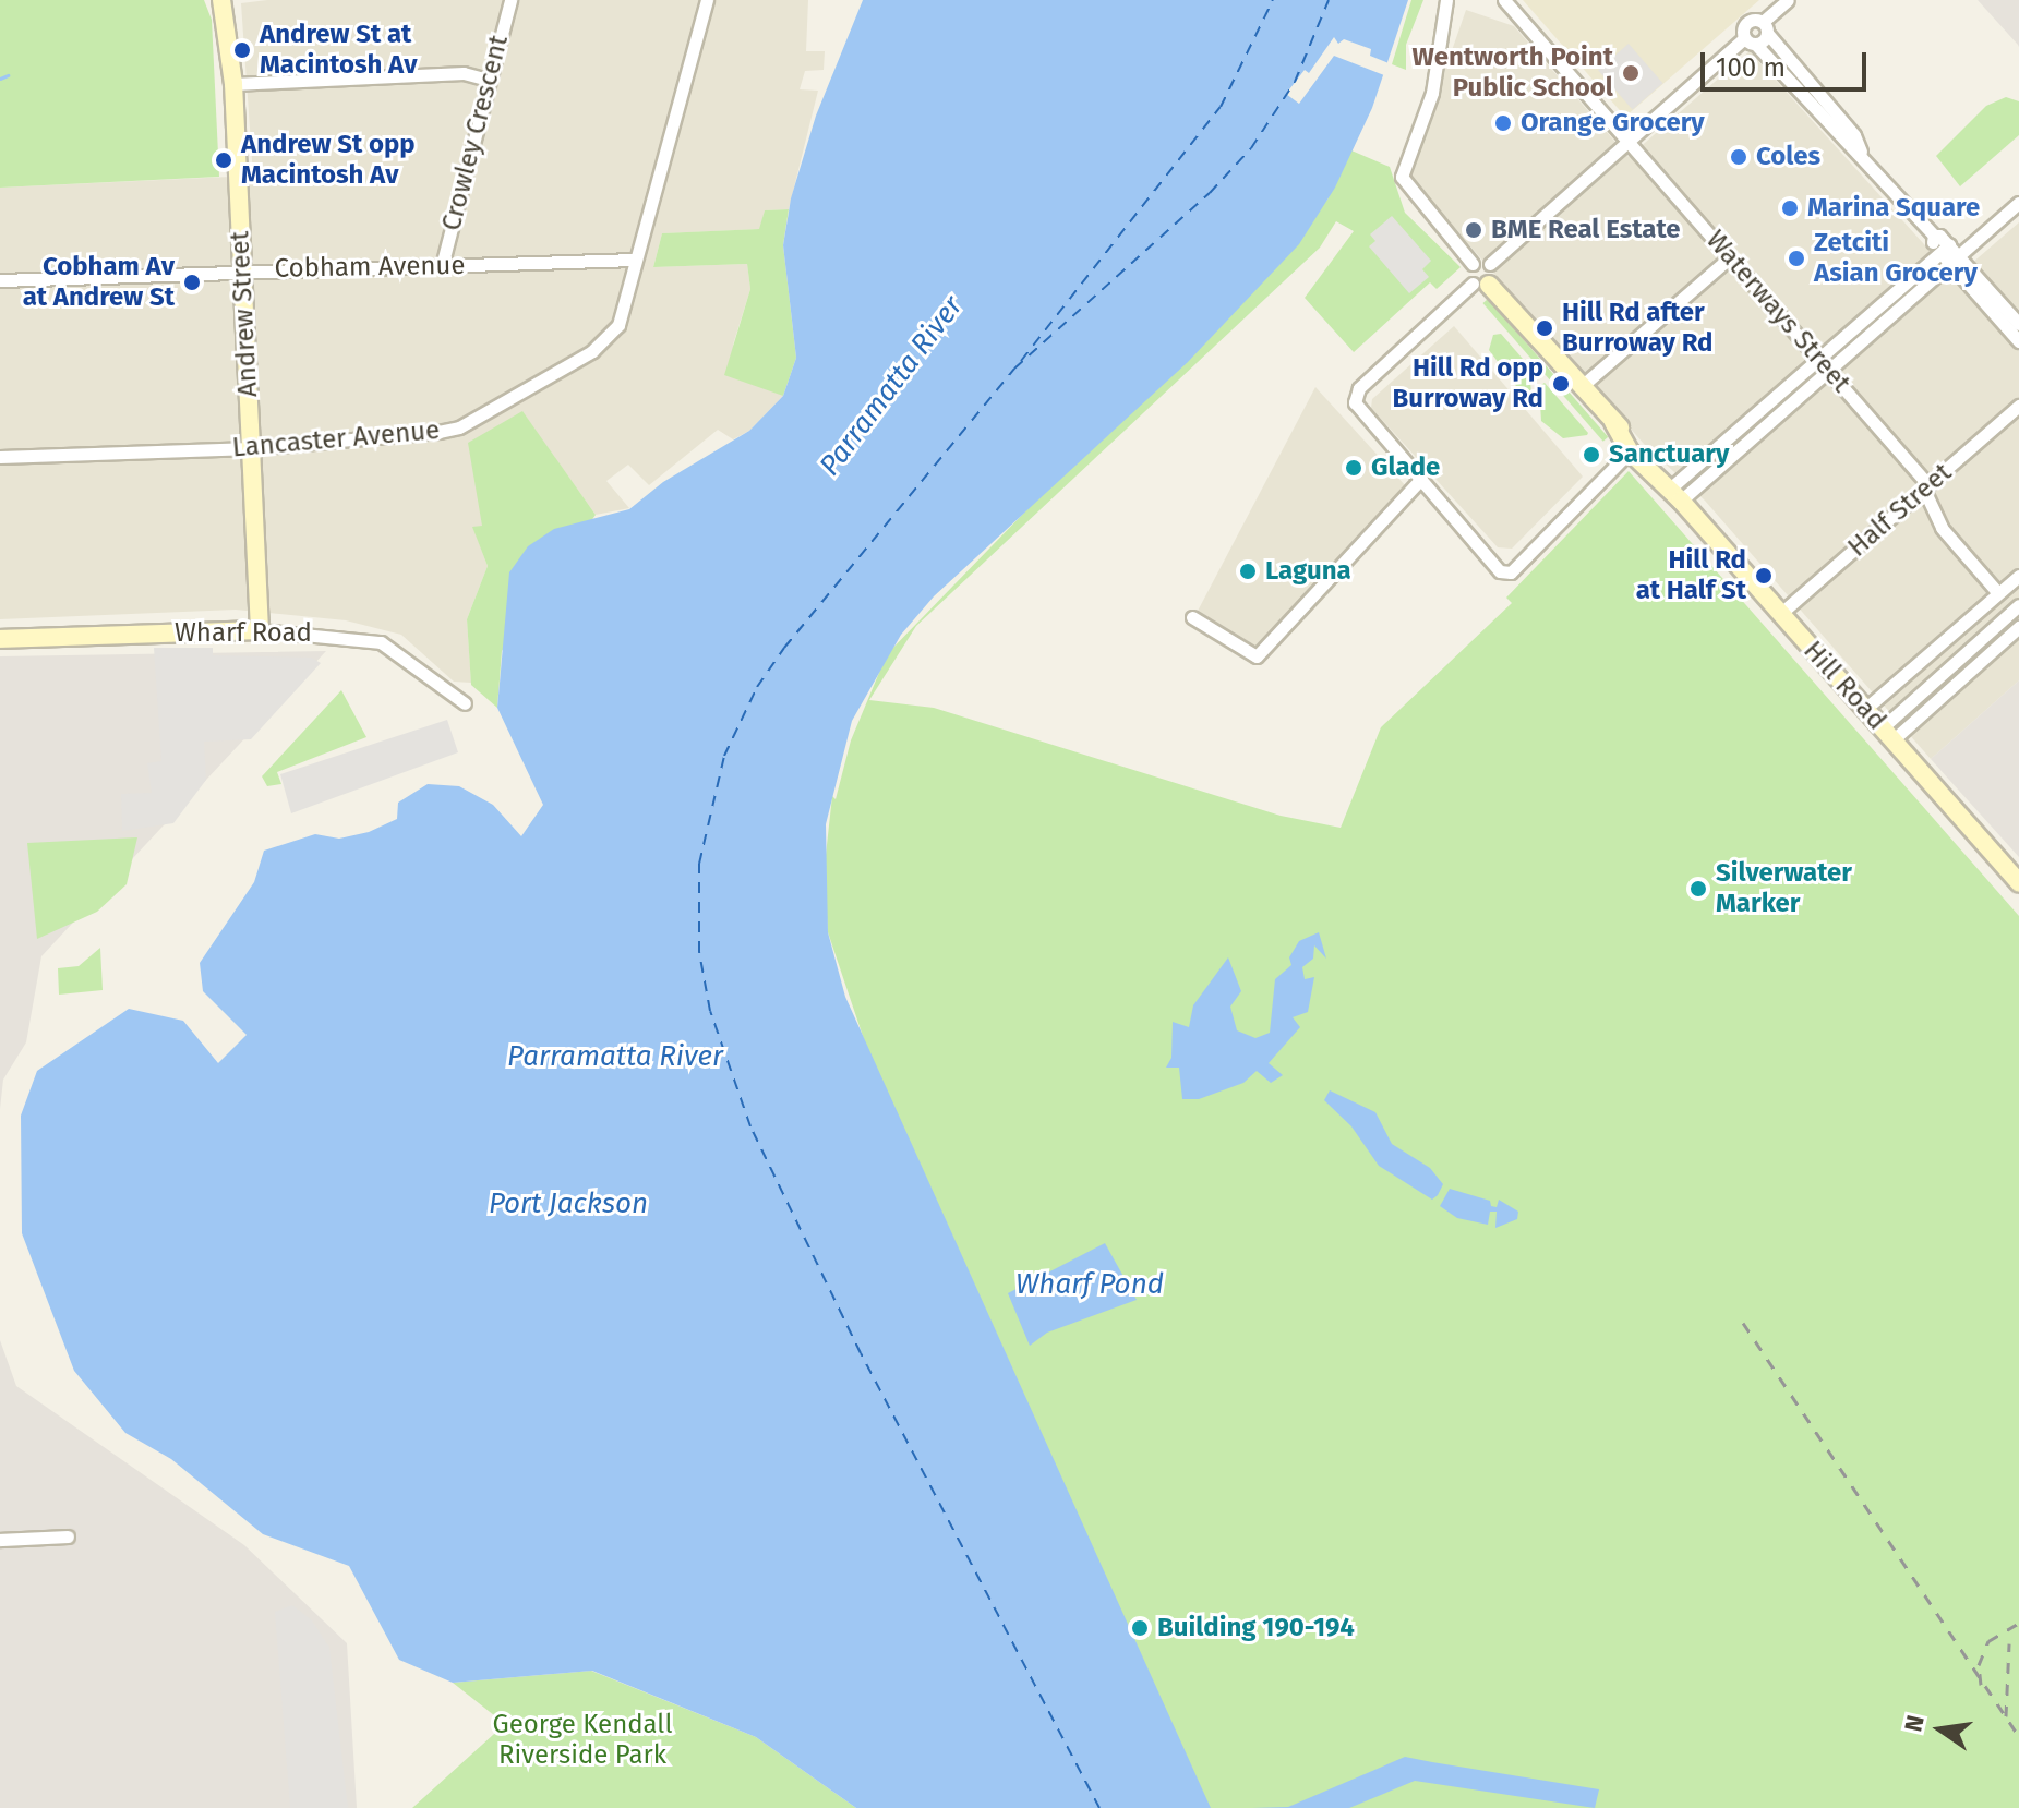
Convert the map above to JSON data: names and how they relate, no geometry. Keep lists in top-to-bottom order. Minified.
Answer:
{"streets":{"main road":["Andrew Street","Wharf Road","Hill Road"],"street":["Crowley Crescent","Cobham Avenue","Waterways Street","Lancaster Avenue","Half Street"]},"crossings":[["Crowley Crescent","Cobham Avenue"],["Cobham Avenue","Andrew Street"],["Cobham Avenue","Lancaster Avenue"],["Waterways Street","Half Street"],["Andrew Street","Lancaster Avenue"],["Andrew Street","Wharf Road"],["Half Street","Hill Road"]],"water":["Parramatta River","Port Jackson","Wharf Pond"],"parks":["George Kendall Riverside Park"],"places":["Andrew St at Macintosh Av","Wentworth Point Public School","Orange Grocery","Coles","Andrew St opp Macintosh Av","Marina Square","BME Real Estate","Zetciti Asian Grocery","Cobham Av at Andrew St","Hill Rd after Burroway Rd","Hill Rd opp Burroway Rd","Sanctuary","Glade","Laguna","Hill Rd at Half St","Silverwater Marker","Building 190-194"],"scale_bar":"100 m","north":"left"}
